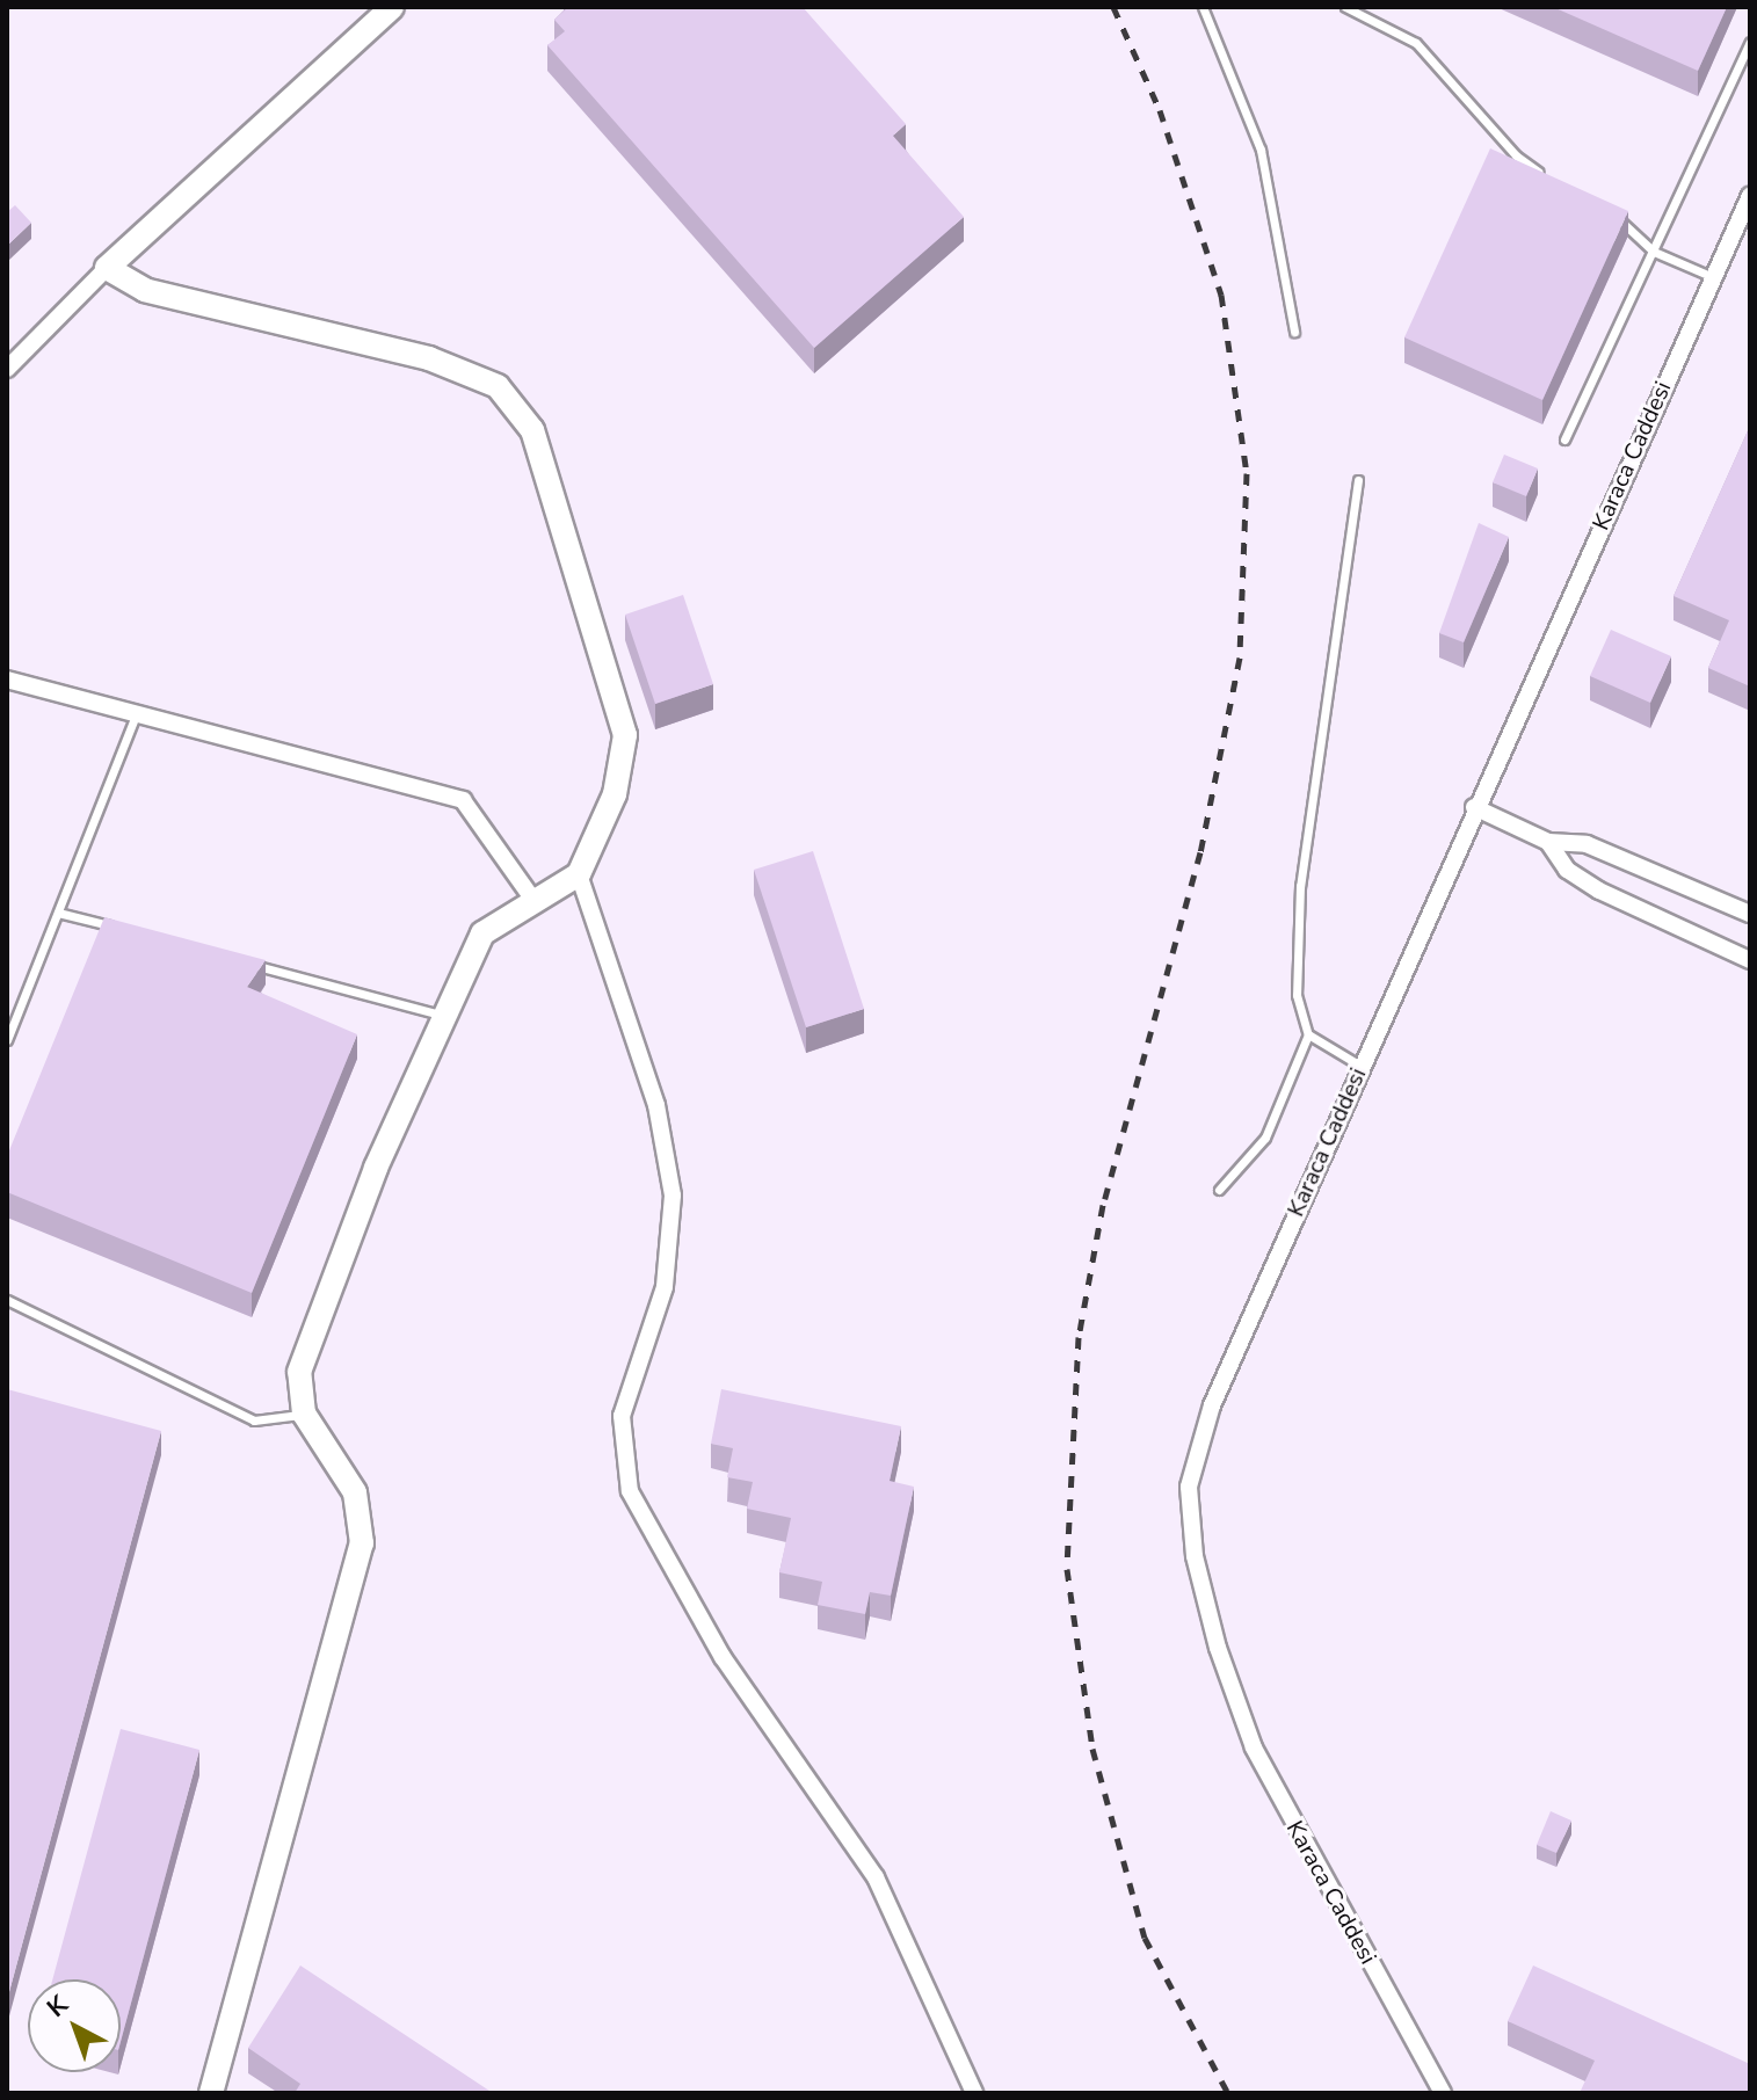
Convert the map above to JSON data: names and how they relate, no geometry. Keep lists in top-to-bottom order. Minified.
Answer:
{"streets":{"street":["Karaca Caddesi"]},"north":"top left"}
